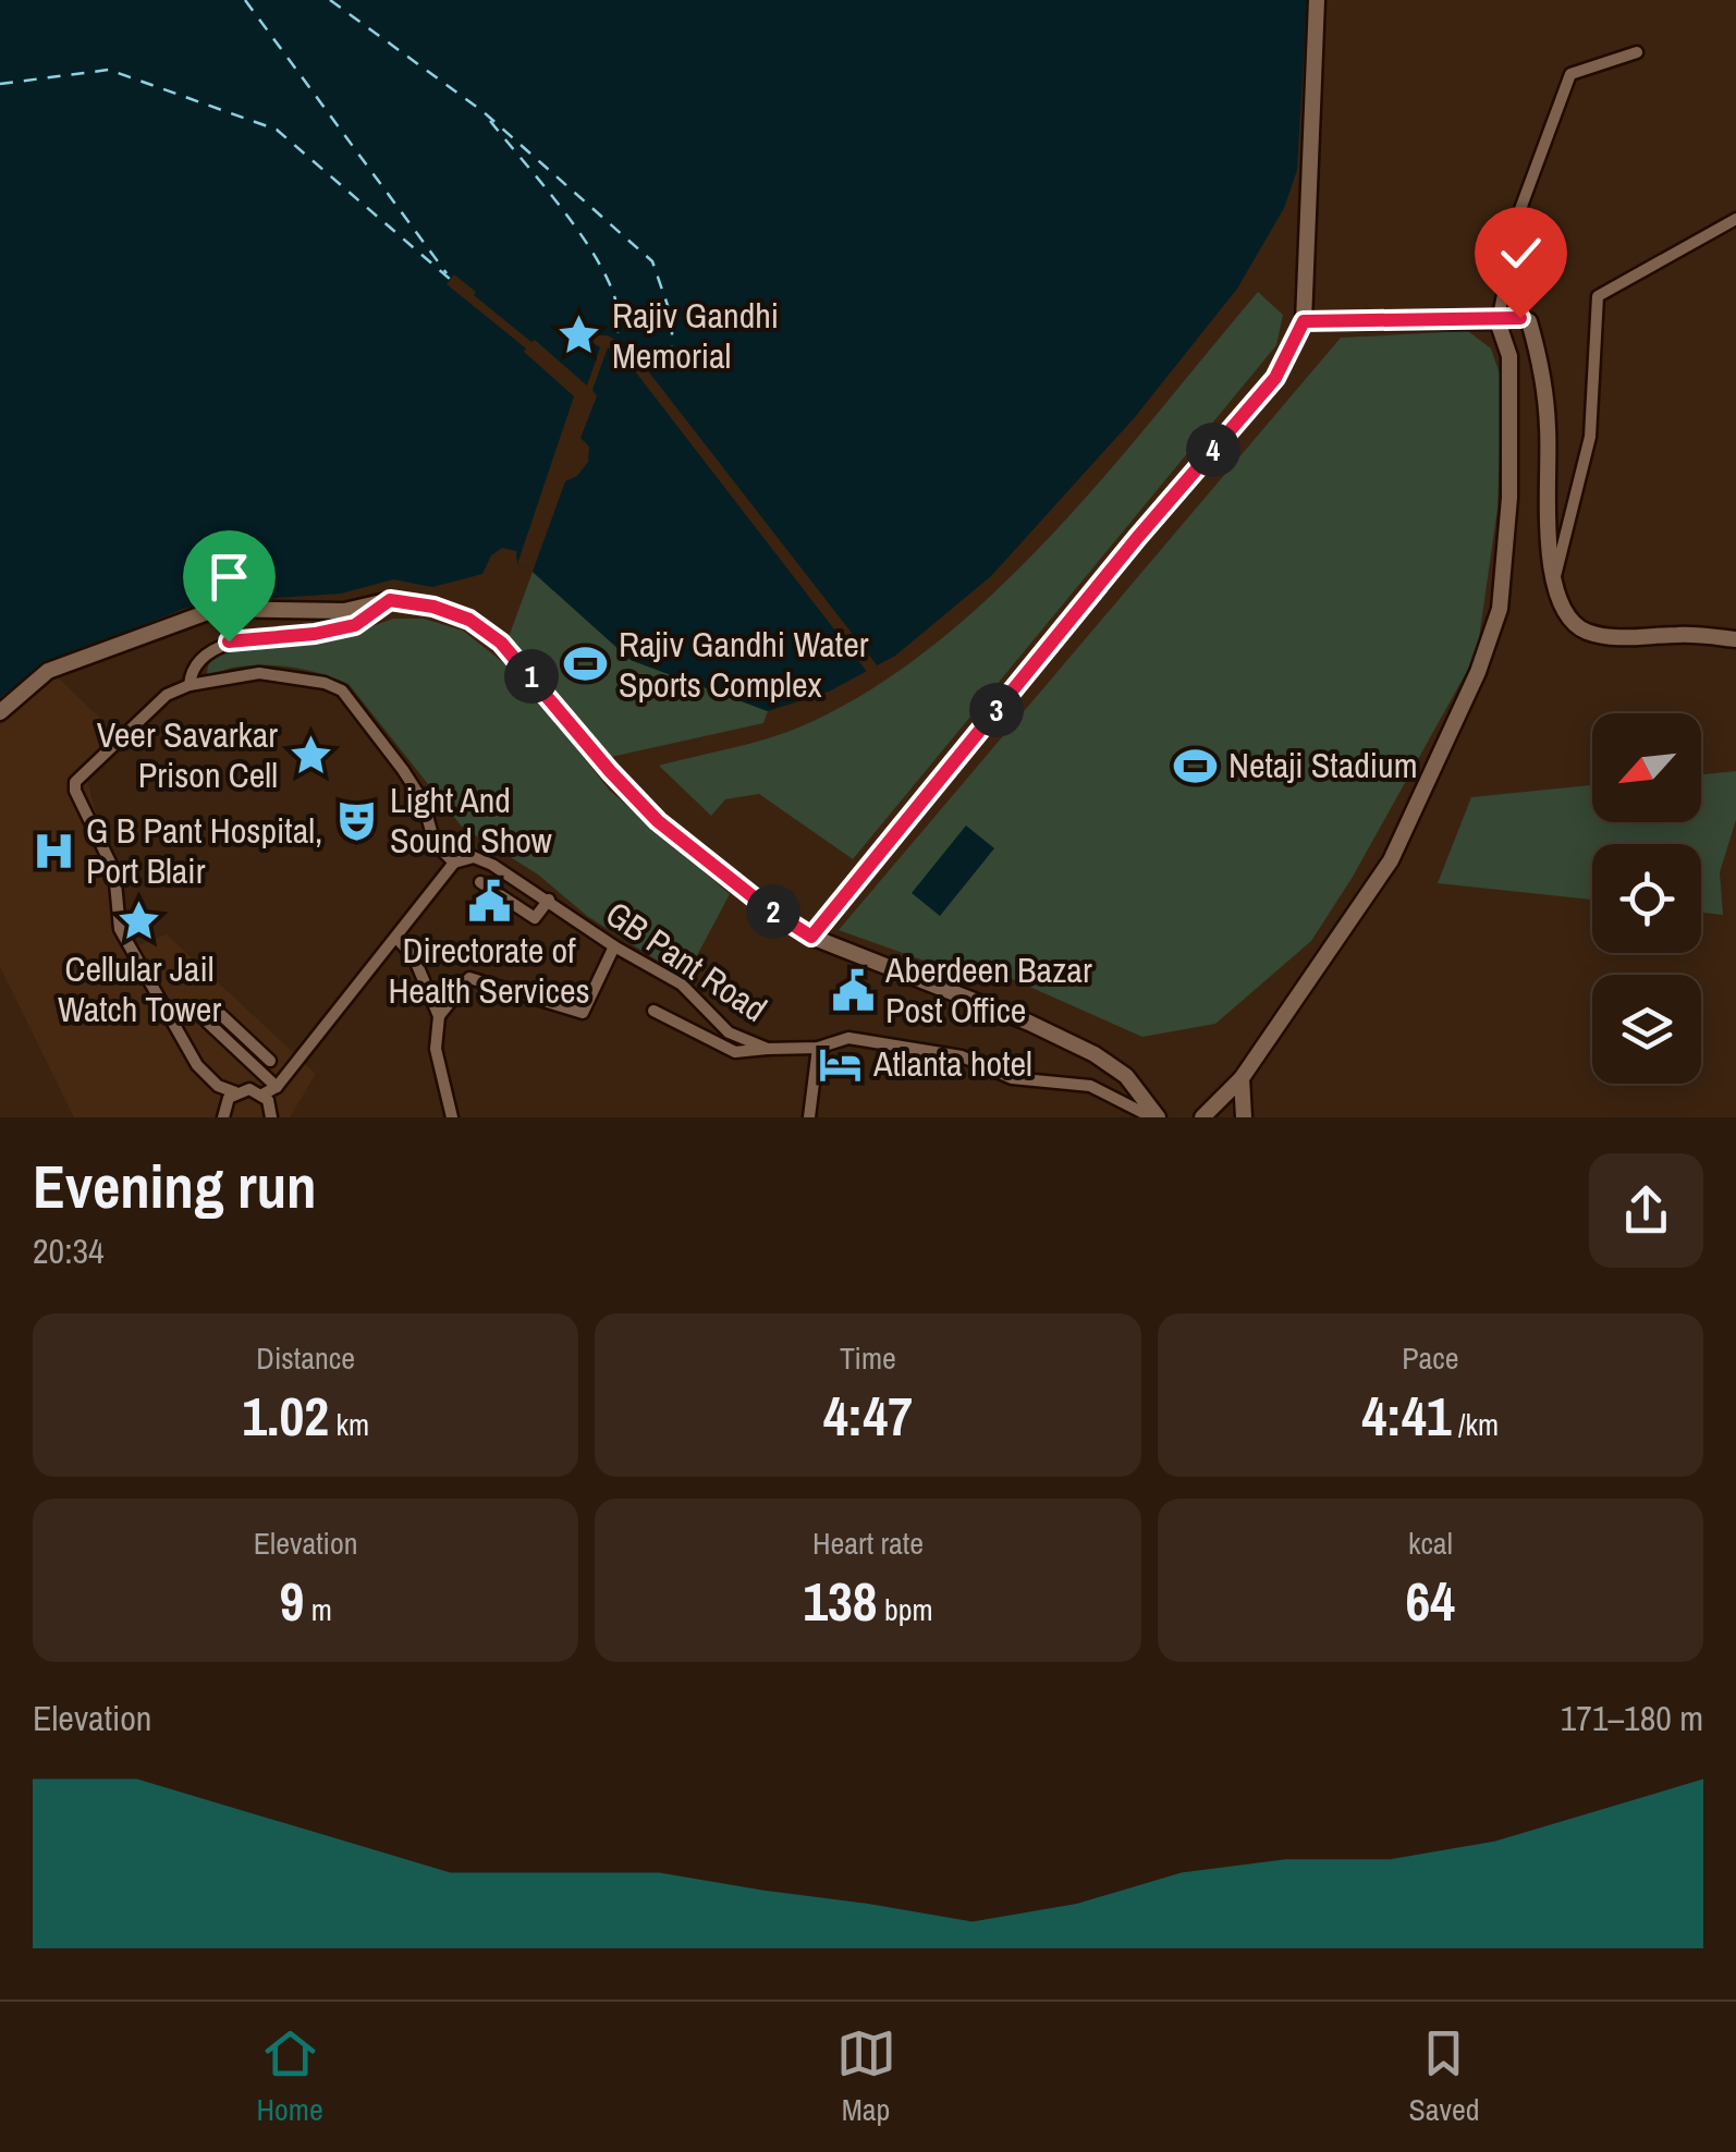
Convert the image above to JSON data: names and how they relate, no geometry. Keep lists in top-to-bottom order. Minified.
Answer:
{"streets":{"street":["GB Pant Road"]},"places":{"place":["Rajiv Gandhi Memorial","Veer Savarkar Prison Cell","Cellular Jail Watch Tower"],"sports":["Rajiv Gandhi Water Sports Complex","Netaji Stadium"],"theatre":["Light And Sound Show"],"hospital":["G B Pant Hospital, Port Blair"],"public building":["Directorate of Health Services","Aberdeen Bazar Post Office"],"hotel":["Atlanta hotel"]},"north":"bottom left","page":{"pins":["4","1","3","2"],"heading":["Evening run","20:34"],"stats":[["Distance","1.02 km"],["Time","4:47"],["Pace","4:41 /km"],["Elevation","9 m"],["Heart rate","138 bpm"],["kcal","64"]],"chart":["Elevation","171–180 m"],"tabs":["Home","Map","Saved"]}}
